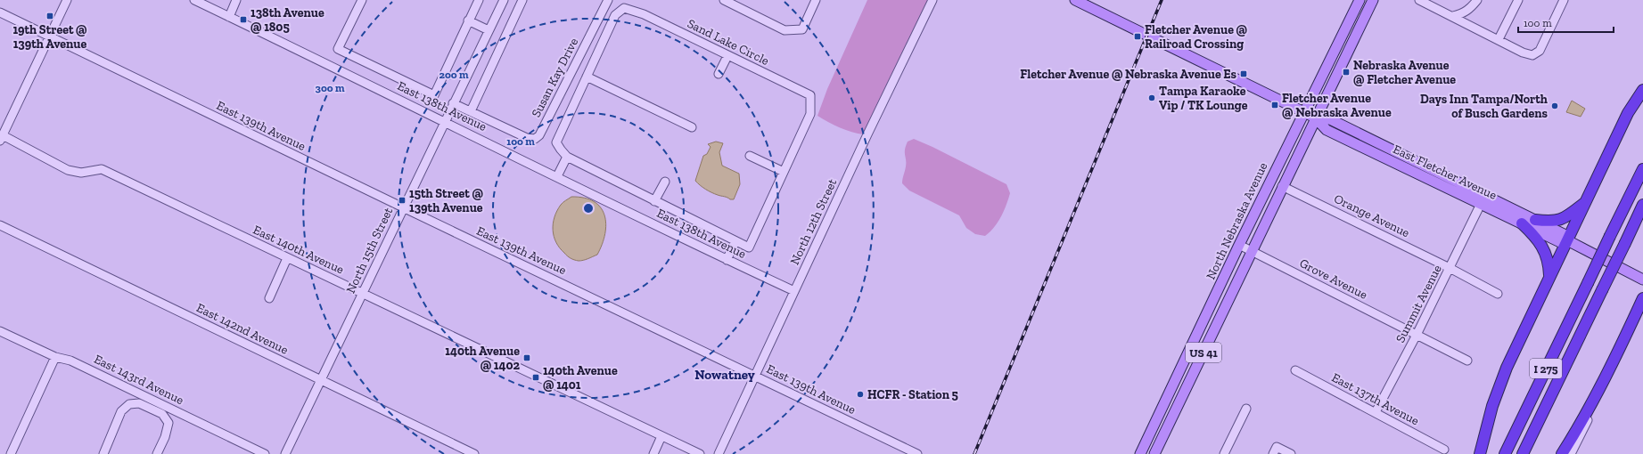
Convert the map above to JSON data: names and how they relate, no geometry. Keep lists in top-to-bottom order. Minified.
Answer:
{"streets":{"highway":["I 275"],"main road":["East Fletcher Avenue","North Nebraska Avenue","US 41"],"street":["Sand Lake Circle","Susan Kay Drive","East 138th Avenue","East 139th Avenue","Orange Avenue","North 12th Street","East 140th Avenue","North 15th Street","Grove Avenue","Summit Avenue","East 142nd Avenue","East 143rd Avenue","East 137th Avenue"]},"crossings":[["Susan Kay Drive","North 15th Street"],["East 138th Avenue","North 12th Street"],["East 138th Avenue","North 15th Street"],["East 139th Avenue","North 12th Street"],["East 139th Avenue","North 15th Street"],["East Fletcher Avenue","North Nebraska Avenue"],["East Fletcher Avenue","Summit Avenue"],["Orange Avenue","North Nebraska Avenue"],["Orange Avenue","Summit Avenue"],["North Nebraska Avenue","Grove Avenue"],["East 140th Avenue","North 15th Street"],["North 15th Street","East 142nd Avenue"],["Grove Avenue","Summit Avenue"],["Summit Avenue","East 137th Avenue"]],"districts":["Nowatney"],"places":{"transit":["19th Street @ 139th Avenue","138th Avenue @ 1805","Fletcher Avenue @ Railroad Crossing","Nebraska Avenue @ Fletcher Avenue","Fletcher Avenue @ Nebraska Avenue Es","Fletcher Avenue @ Nebraska Avenue","15th Street @ 139th Avenue","140th Avenue @ 1402","140th Avenue @ 1401"],"other":["Tampa Karaoke Vip / TK Lounge","Days Inn Tampa/North of Busch Gardens","HCFR - Station 5"]},"scale_bar":"100 m","rings":["200 m","300 m","100 m"]}
